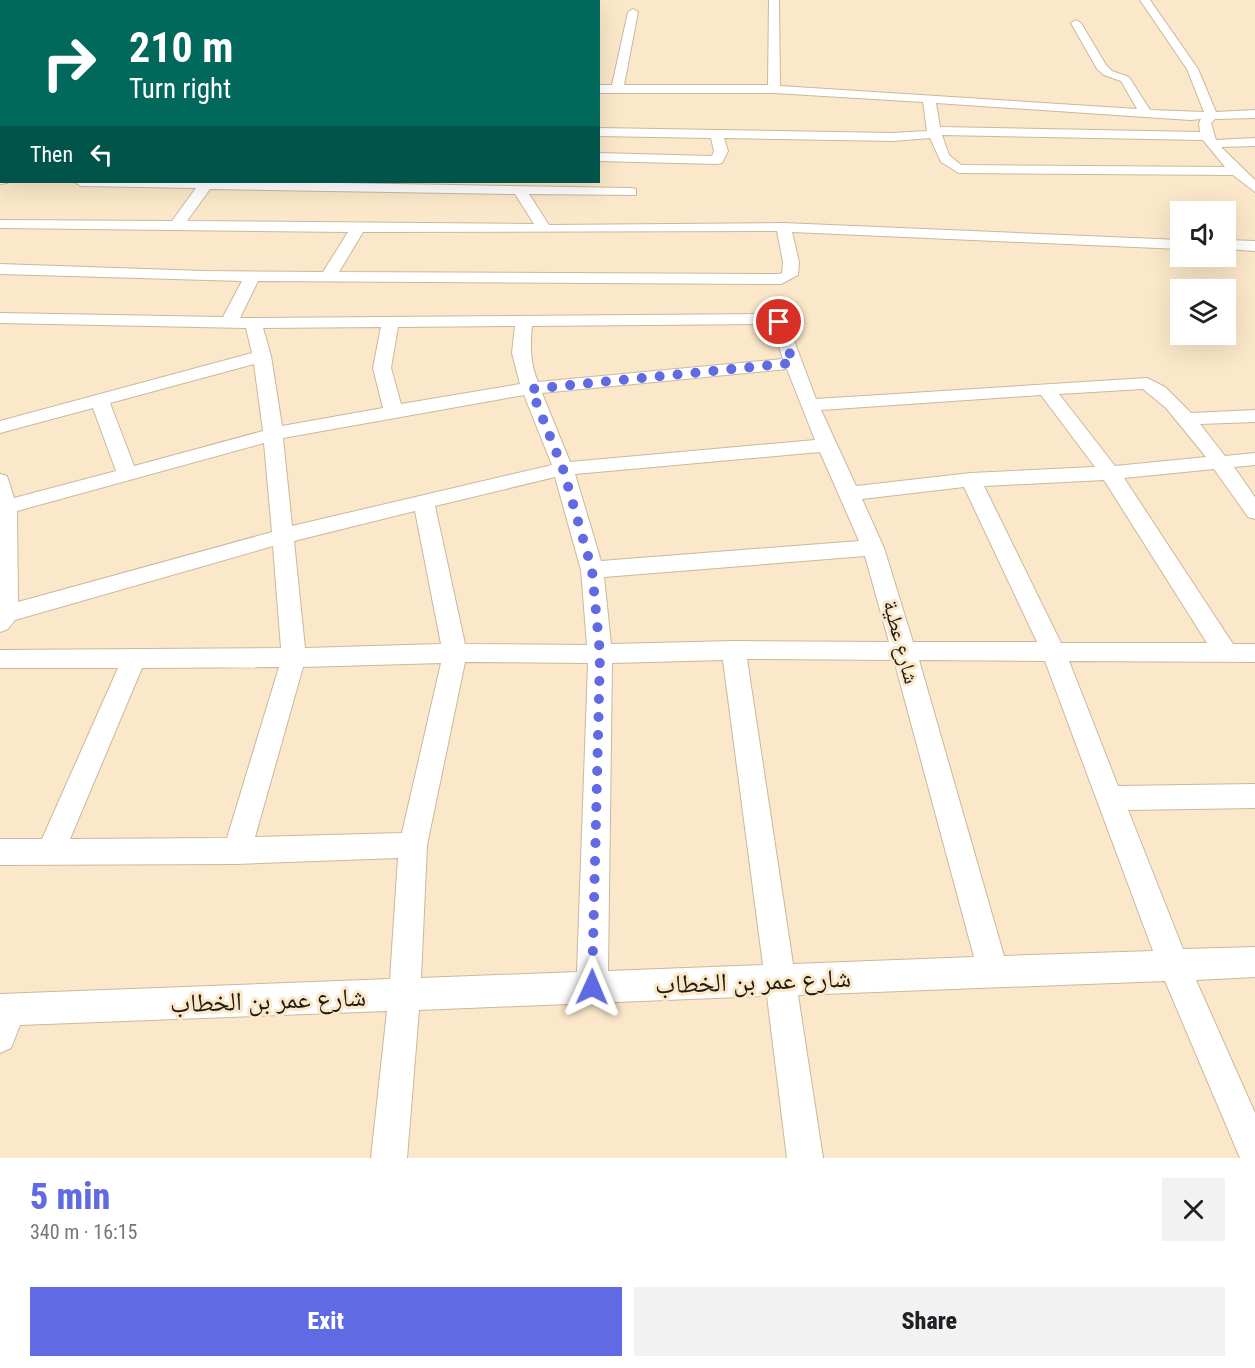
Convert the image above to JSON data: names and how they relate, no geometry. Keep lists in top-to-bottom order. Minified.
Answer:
{"streets":{"street":["شارع عطية","شارع عمر بن الخطاب"]},"crossings":[["شارع عطية","شارع عمر بن الخطاب"]],"page":{"turn":["210 m","Turn right"],"then":"Then","heading":["5 min","340 m · 16:15"],"buttons":["Exit","Share"]}}
